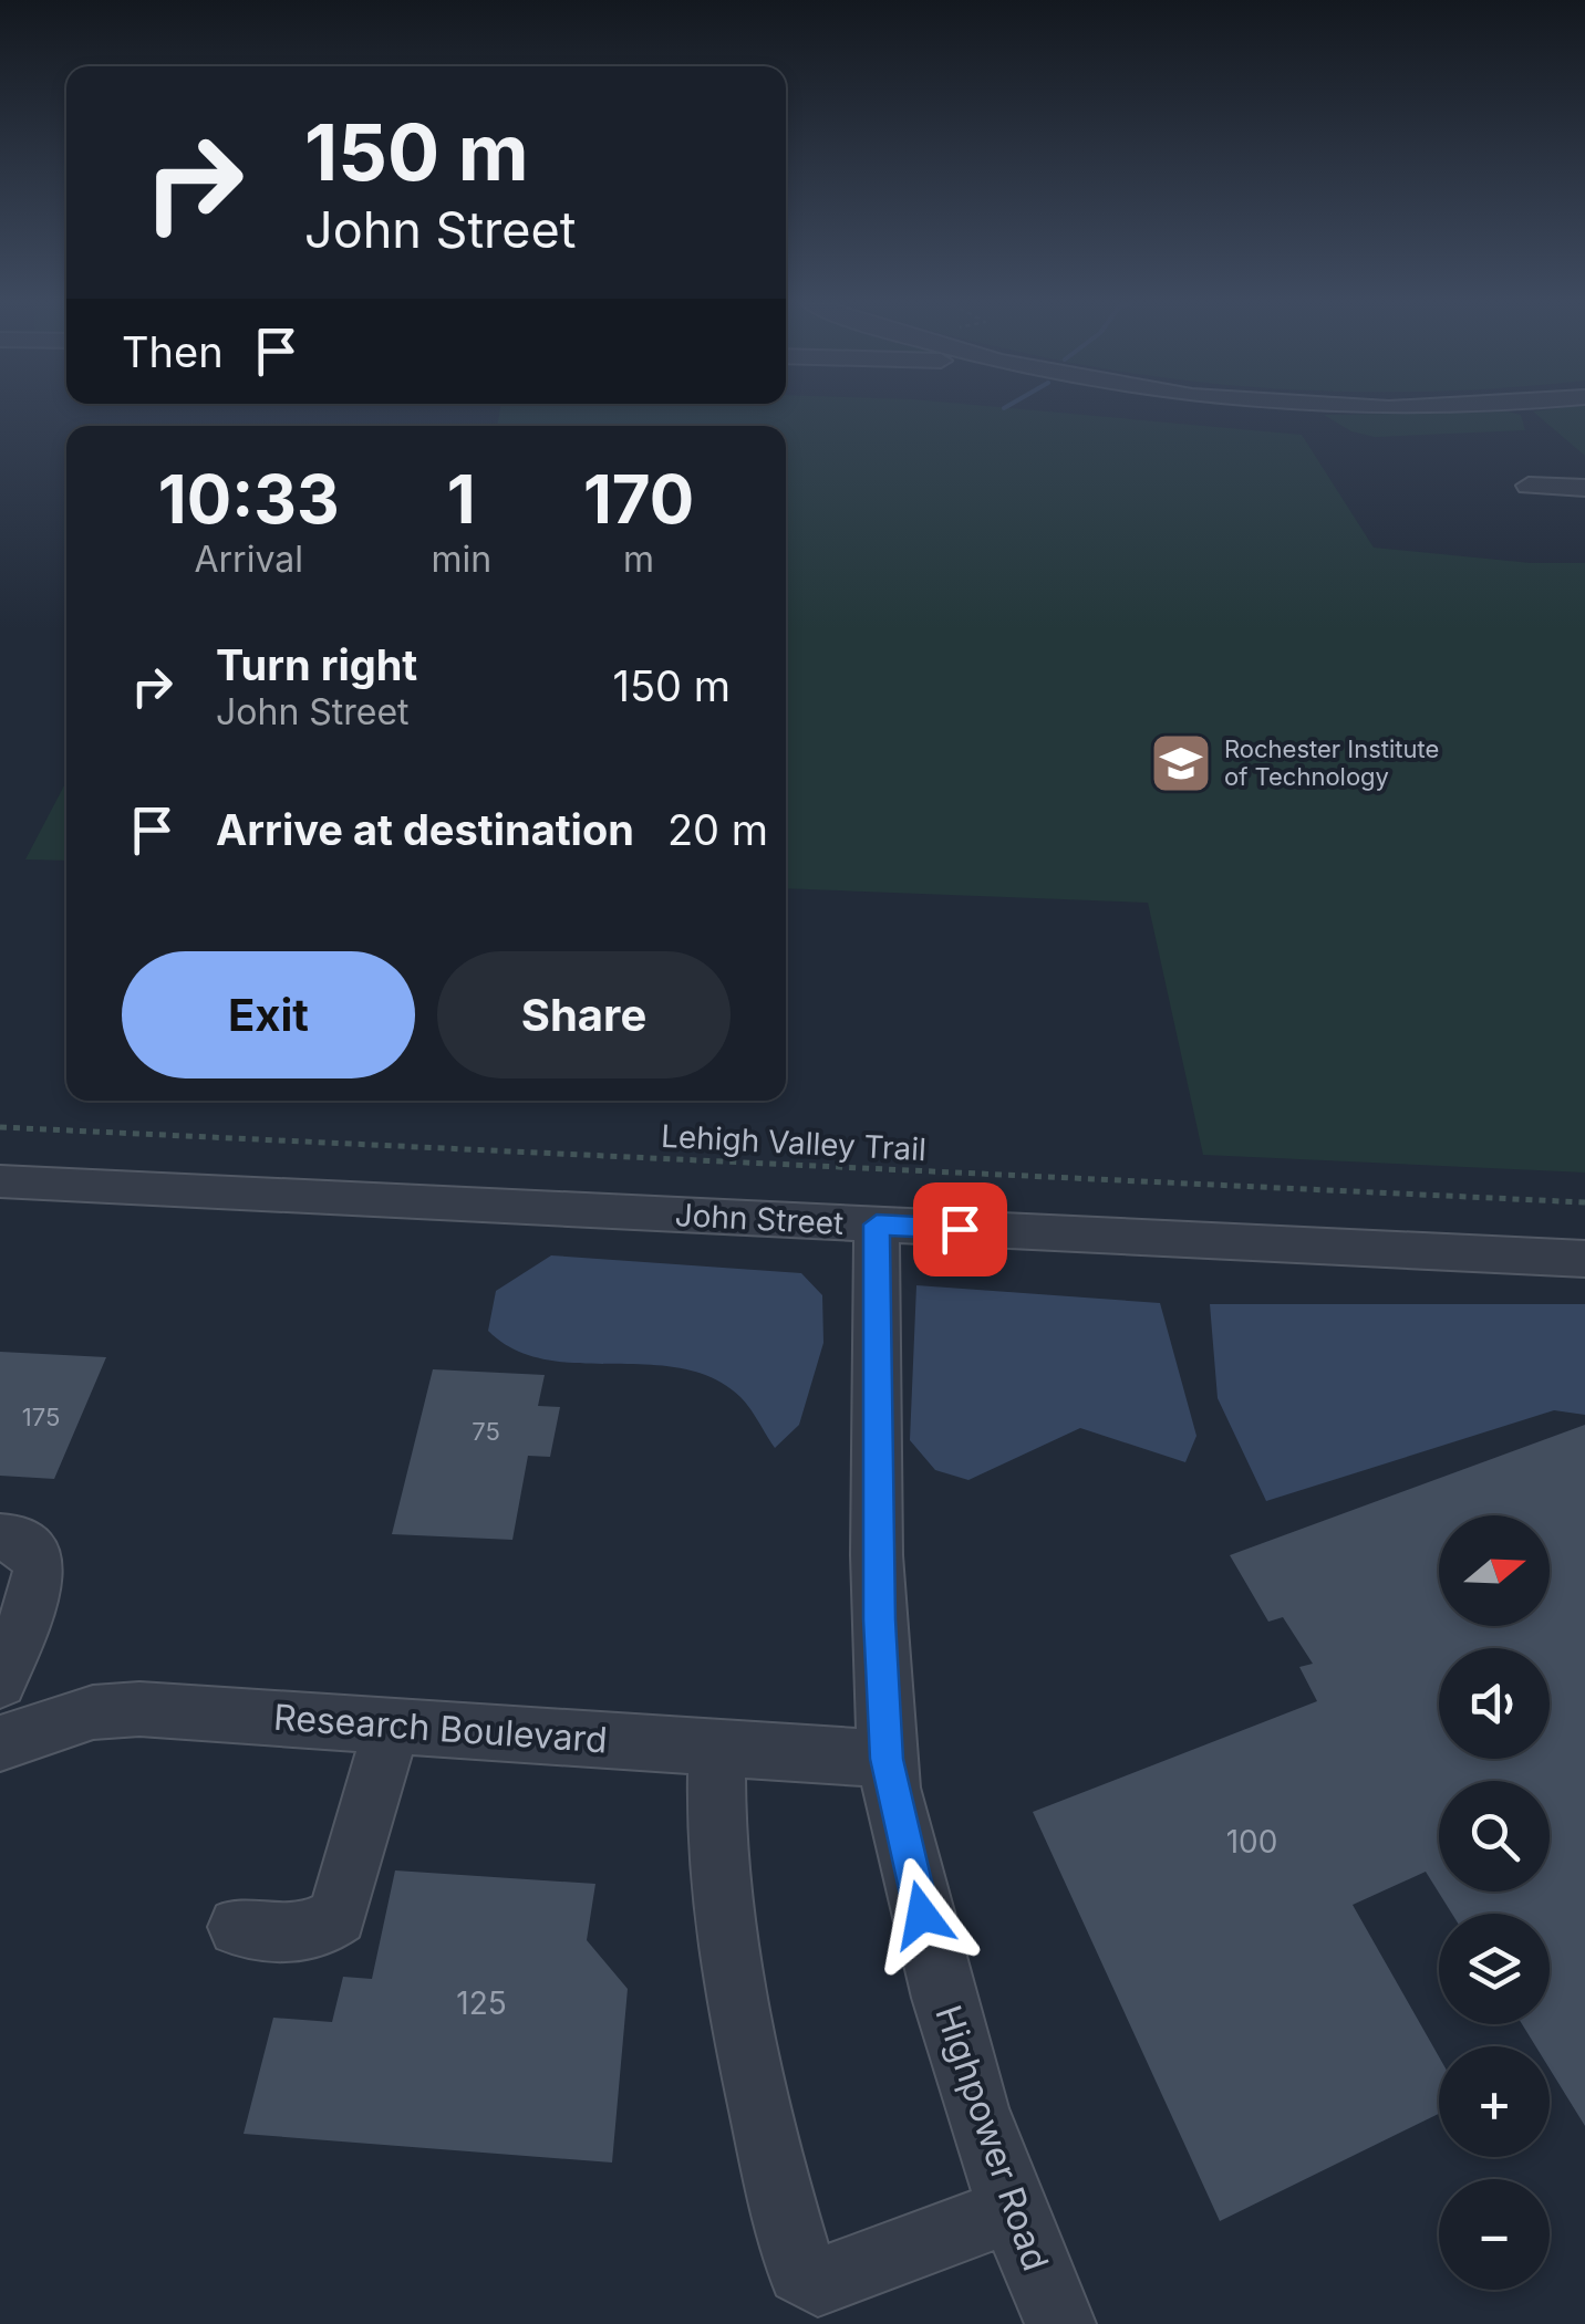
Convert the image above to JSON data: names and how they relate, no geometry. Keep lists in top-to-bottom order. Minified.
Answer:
{"streets":{"street":["John Street","Research Boulevard","Highpower Road"],"path":["Lehigh Valley Trail"]},"crossings":[["John Street","Highpower Road"],["Research Boulevard","Highpower Road"]],"places":{"school or university":["Rochester Institute of Technology"]},"house_numbers":["175","75","100","125"],"north":"right","page":{"turn":["150 m","John Street"],"then":"Then","eta":["10:33","Arrival","1","min","170","m"],"list":[{"name":"Turn right","note":"John Street","value":"150 m"},{"name":"Arrive at destination","value":"20 m"}],"buttons":["Exit","Share"],"map_buttons":["+","−"]}}
